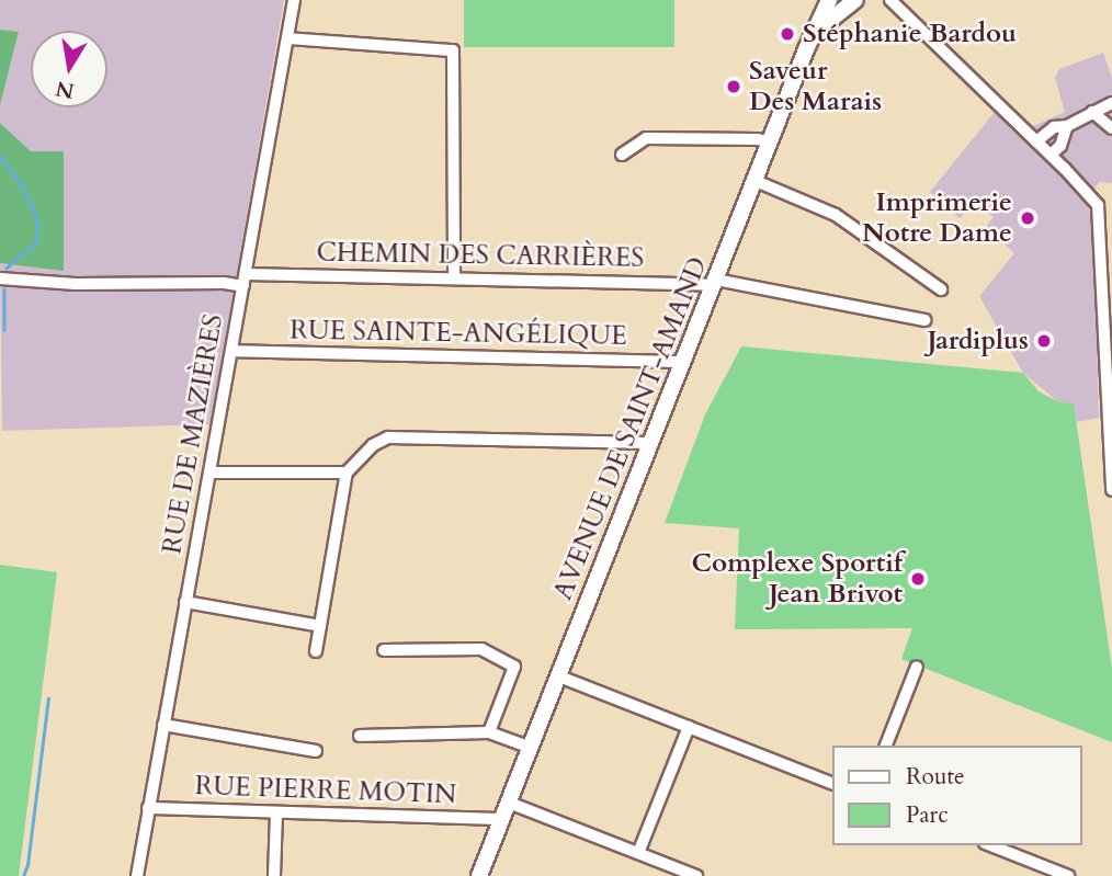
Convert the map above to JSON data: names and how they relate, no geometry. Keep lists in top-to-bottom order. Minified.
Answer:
{"streets":{"main road":["AVENUE DE SAINT-AMAND"],"street":["CHEMIN DES CARRIÈRES","RUE SAINTE-ANGÉLIQUE","RUE DE MAZIÈRES","RUE PIERRE MOTIN"]},"crossings":[["CHEMIN DES CARRIÈRES","AVENUE DE SAINT-AMAND"],["CHEMIN DES CARRIÈRES","RUE DE MAZIÈRES"],["RUE SAINTE-ANGÉLIQUE","AVENUE DE SAINT-AMAND"],["RUE SAINTE-ANGÉLIQUE","RUE DE MAZIÈRES"],["AVENUE DE SAINT-AMAND","RUE PIERRE MOTIN"],["RUE DE MAZIÈRES","RUE PIERRE MOTIN"]],"places":["Stéphanie Bardou","Saveur Des Marais","Imprimerie Notre Dame","Jardiplus","Complexe Sportif Jean Brivot"],"legend":["Route","Parc"],"north":"bottom"}
